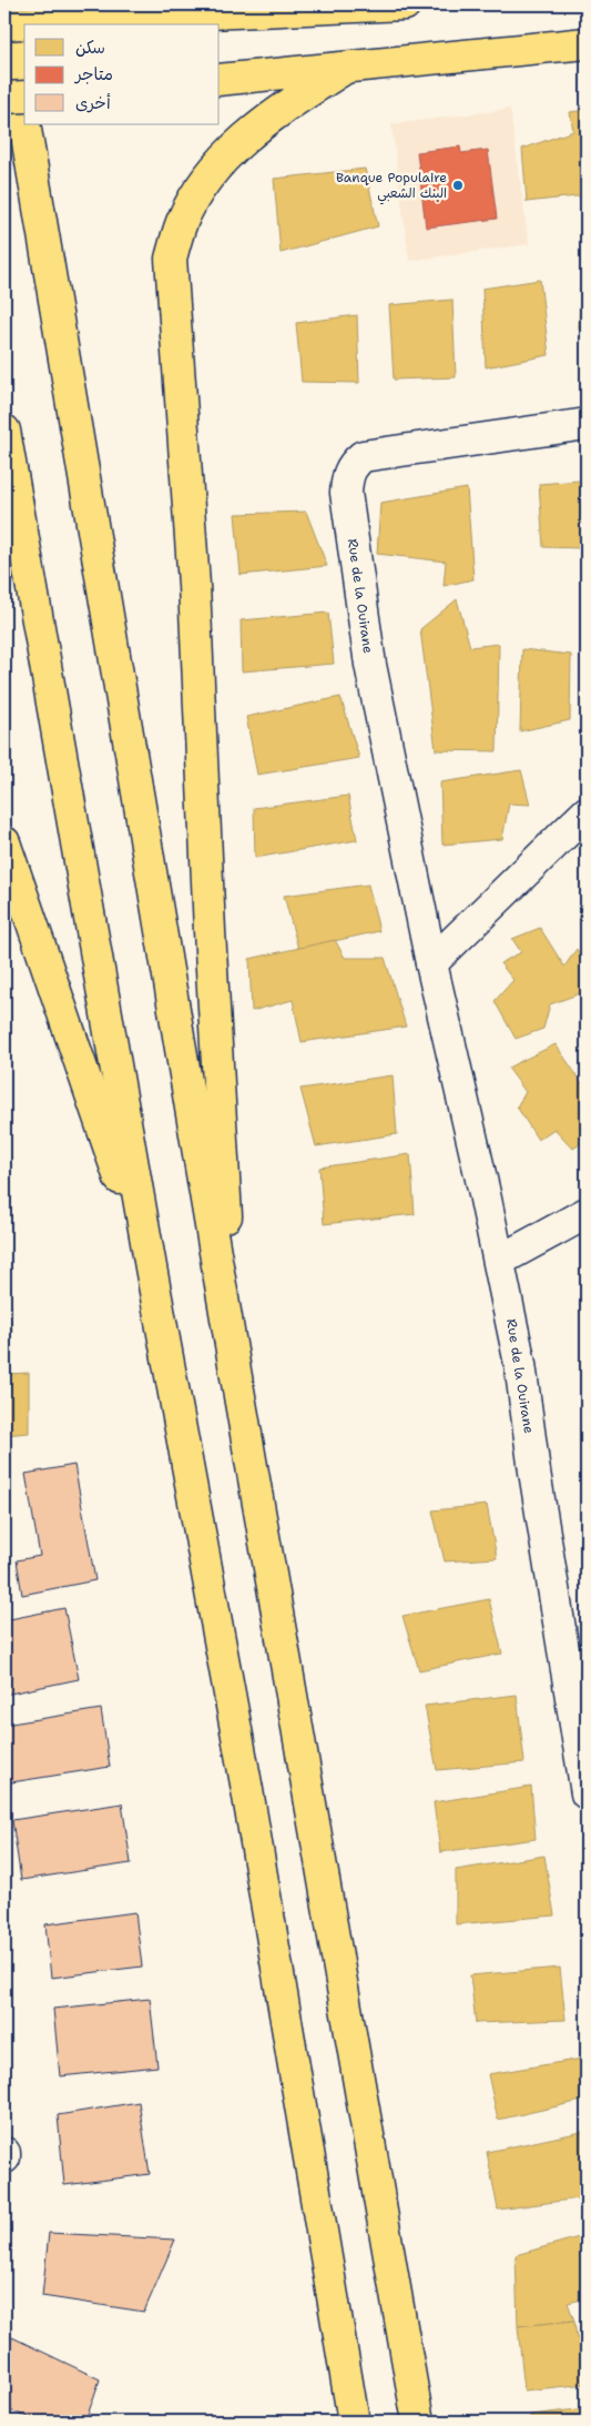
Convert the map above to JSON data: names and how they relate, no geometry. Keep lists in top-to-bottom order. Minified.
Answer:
{"streets":{"street":["Rue de la Ouirane"]},"places":["Banque Populaire البنك الشعبي"],"legend":["سكن","متاجر","أخرى"]}
